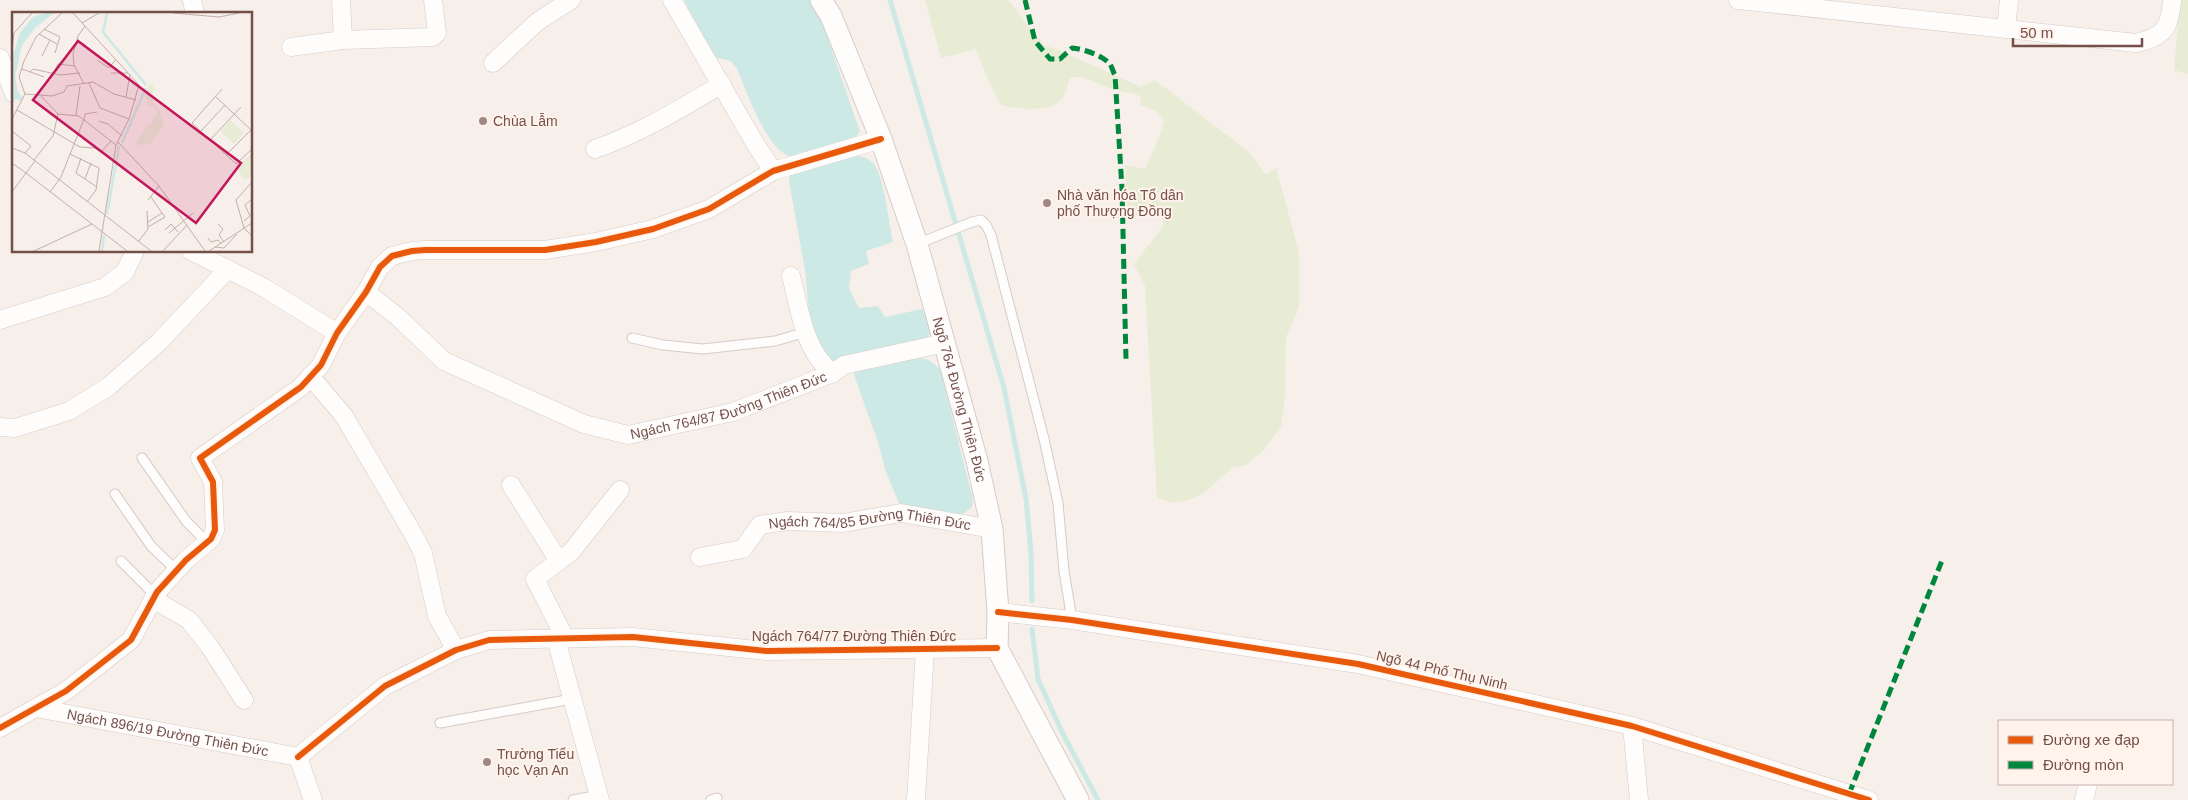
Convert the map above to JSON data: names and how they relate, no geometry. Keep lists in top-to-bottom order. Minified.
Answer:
{"streets":{"street":["Ngõ 764 Đường Thiên Đức","Ngách 764/87 Đường Thiên Đức","Ngách 764/85 Đường Thiên Đức","Ngách 764/77 Đường Thiên Đức","Ngõ 44 Phố Thụ Ninh","Ngách 896/19 Đường Thiên Đức"]},"crossings":[["Ngõ 764 Đường Thiên Đức","Ngách 764/87 Đường Thiên Đức"],["Ngõ 764 Đường Thiên Đức","Ngách 764/85 Đường Thiên Đức"],["Ngõ 764 Đường Thiên Đức","Ngách 764/77 Đường Thiên Đức"],["Ngõ 764 Đường Thiên Đức","Ngõ 44 Phố Thụ Ninh"],["Ngách 764/77 Đường Thiên Đức","Ngách 896/19 Đường Thiên Đức"]],"places":["Chùa Lẫm","Nhà văn hóa Tổ dân phố Thượng Đồng","Trường Tiểu học Vạn An"],"legend":["Đường xe đạp","Đường mòn"],"scale_bar":"50 m"}
